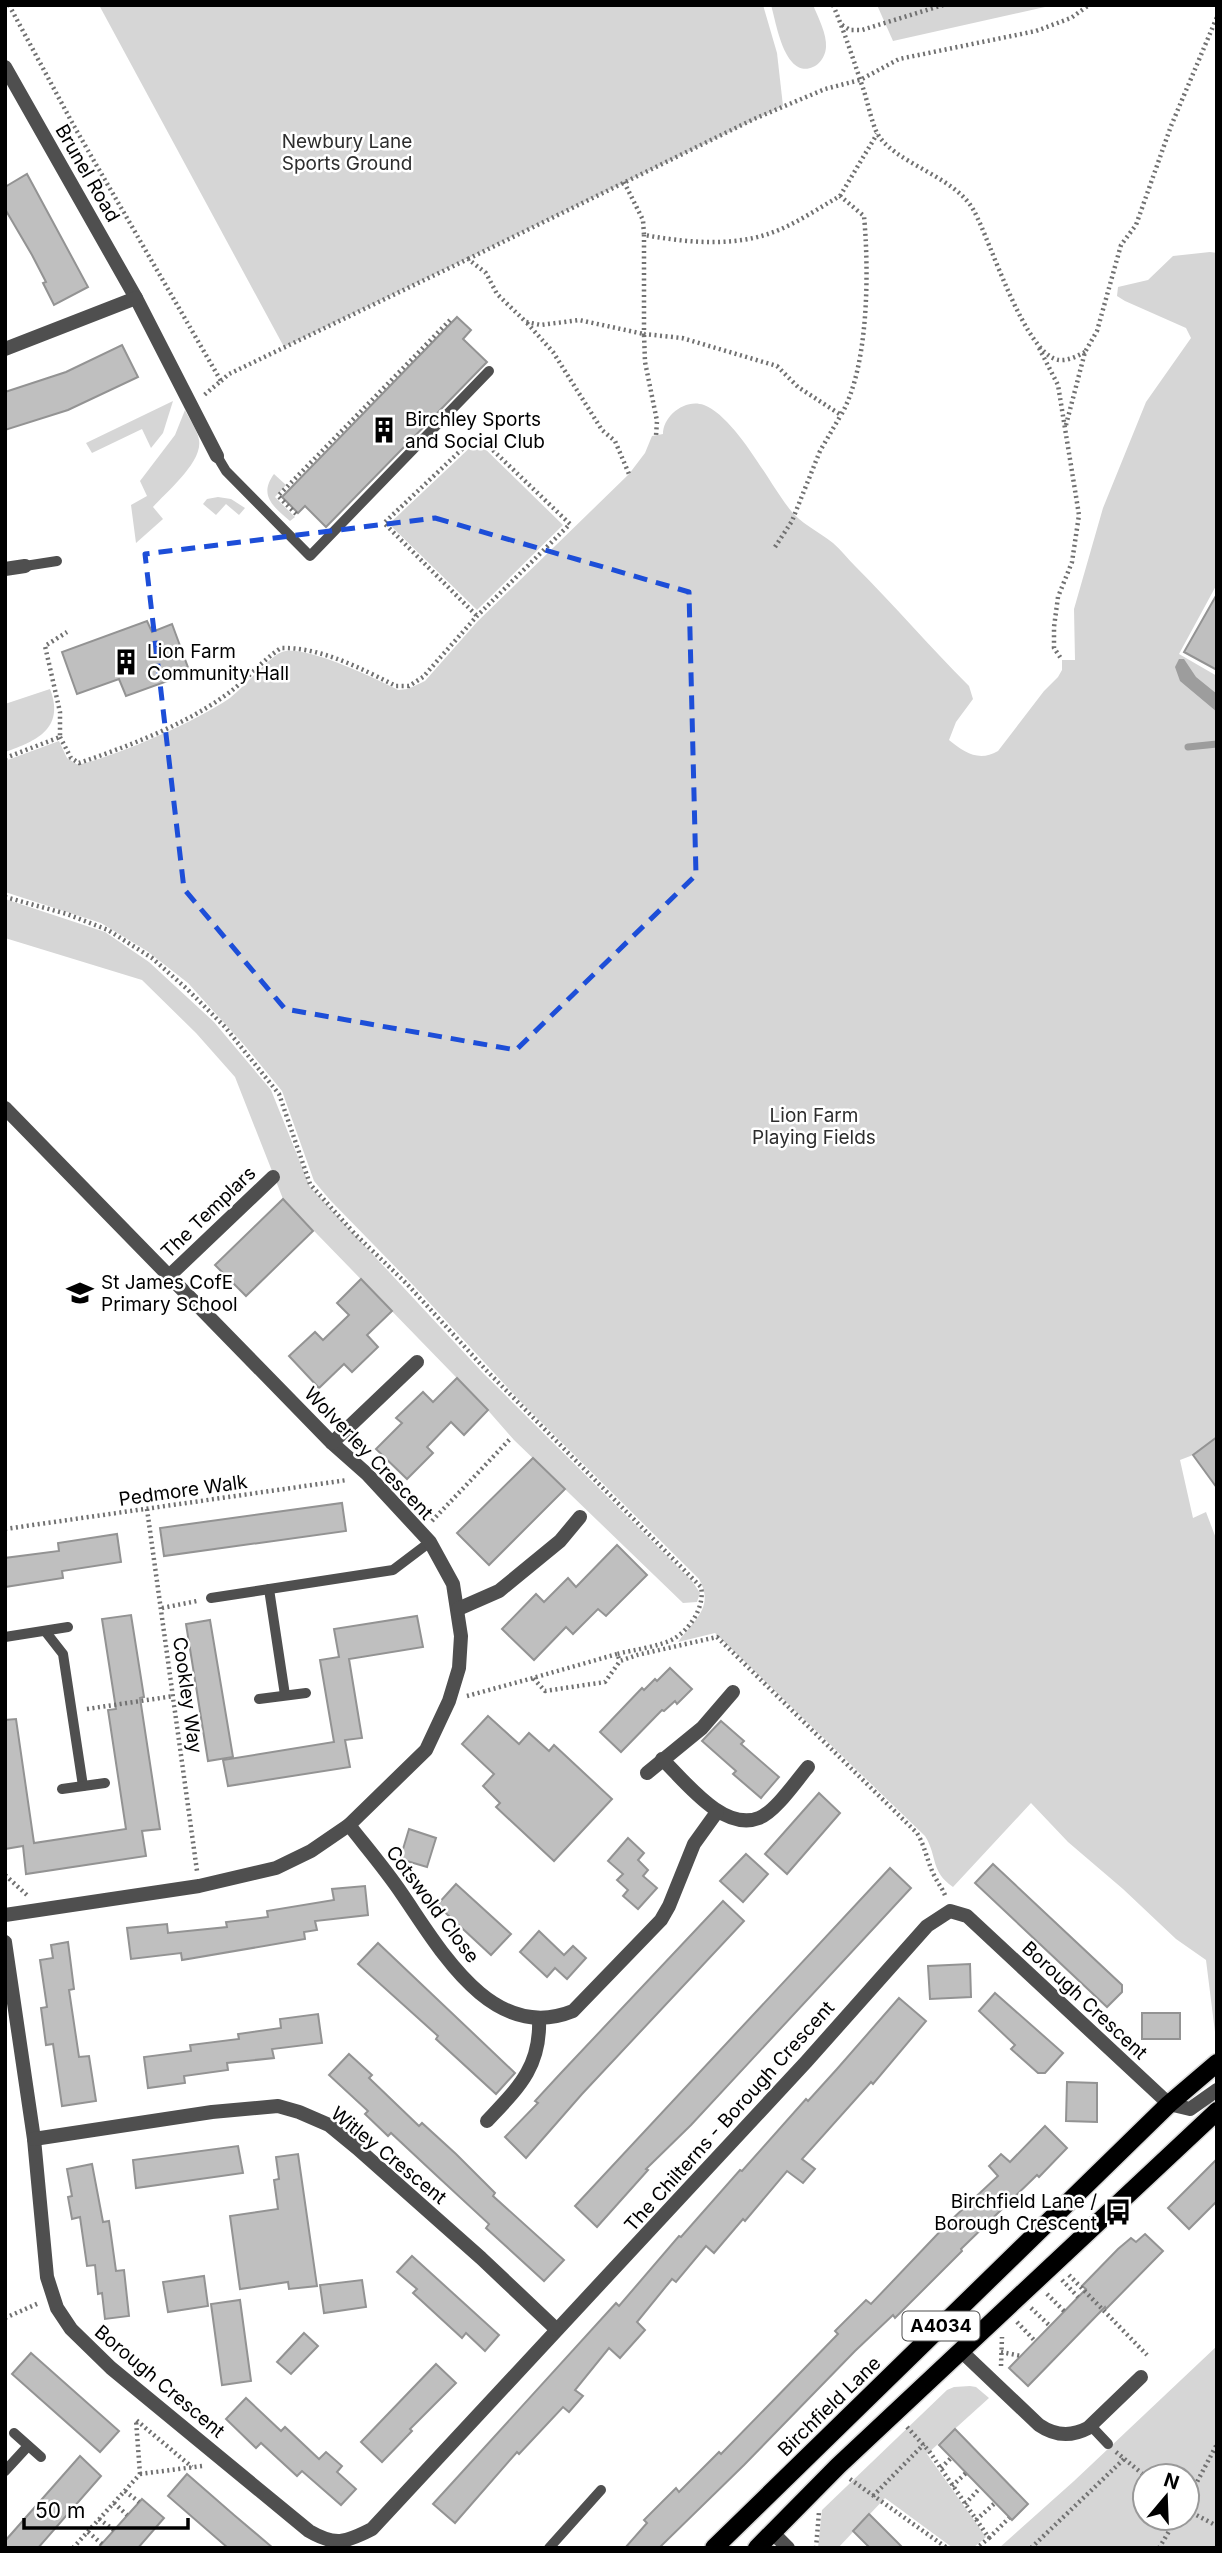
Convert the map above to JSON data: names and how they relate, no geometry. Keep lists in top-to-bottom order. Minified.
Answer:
{"streets":{"main road":["A4034","Birchfield Lane"],"street":["Brunel Road","The Templars","Wolverley Crescent","Cotswold Close","Borough Crescent","The Chilterns - Borough Crescent","Witley Crescent"],"path":["Pedmore Walk","Cookley Way"]},"crossings":[["The Templars","Wolverley Crescent"],["Wolverley Crescent","Pedmore Walk"],["Wolverley Crescent","Cookley Way"],["Wolverley Crescent","Cotswold Close"],["Pedmore Walk","Cookley Way"],["Borough Crescent","The Chilterns - Borough Crescent"],["Borough Crescent","Witley Crescent"],["Borough Crescent","Birchfield Lane"],["The Chilterns - Borough Crescent","Witley Crescent"]],"parks":["Newbury Lane Sports Ground","Lion Farm Playing Fields"],"places":{"building":["Birchley Sports and Social Club","Lion Farm Community Hall"],"school or university":["St James CofE Primary School"],"bus stop":["Birchfield Lane / Borough Crescent"]},"scale_bar":"50 m","north":"top"}
